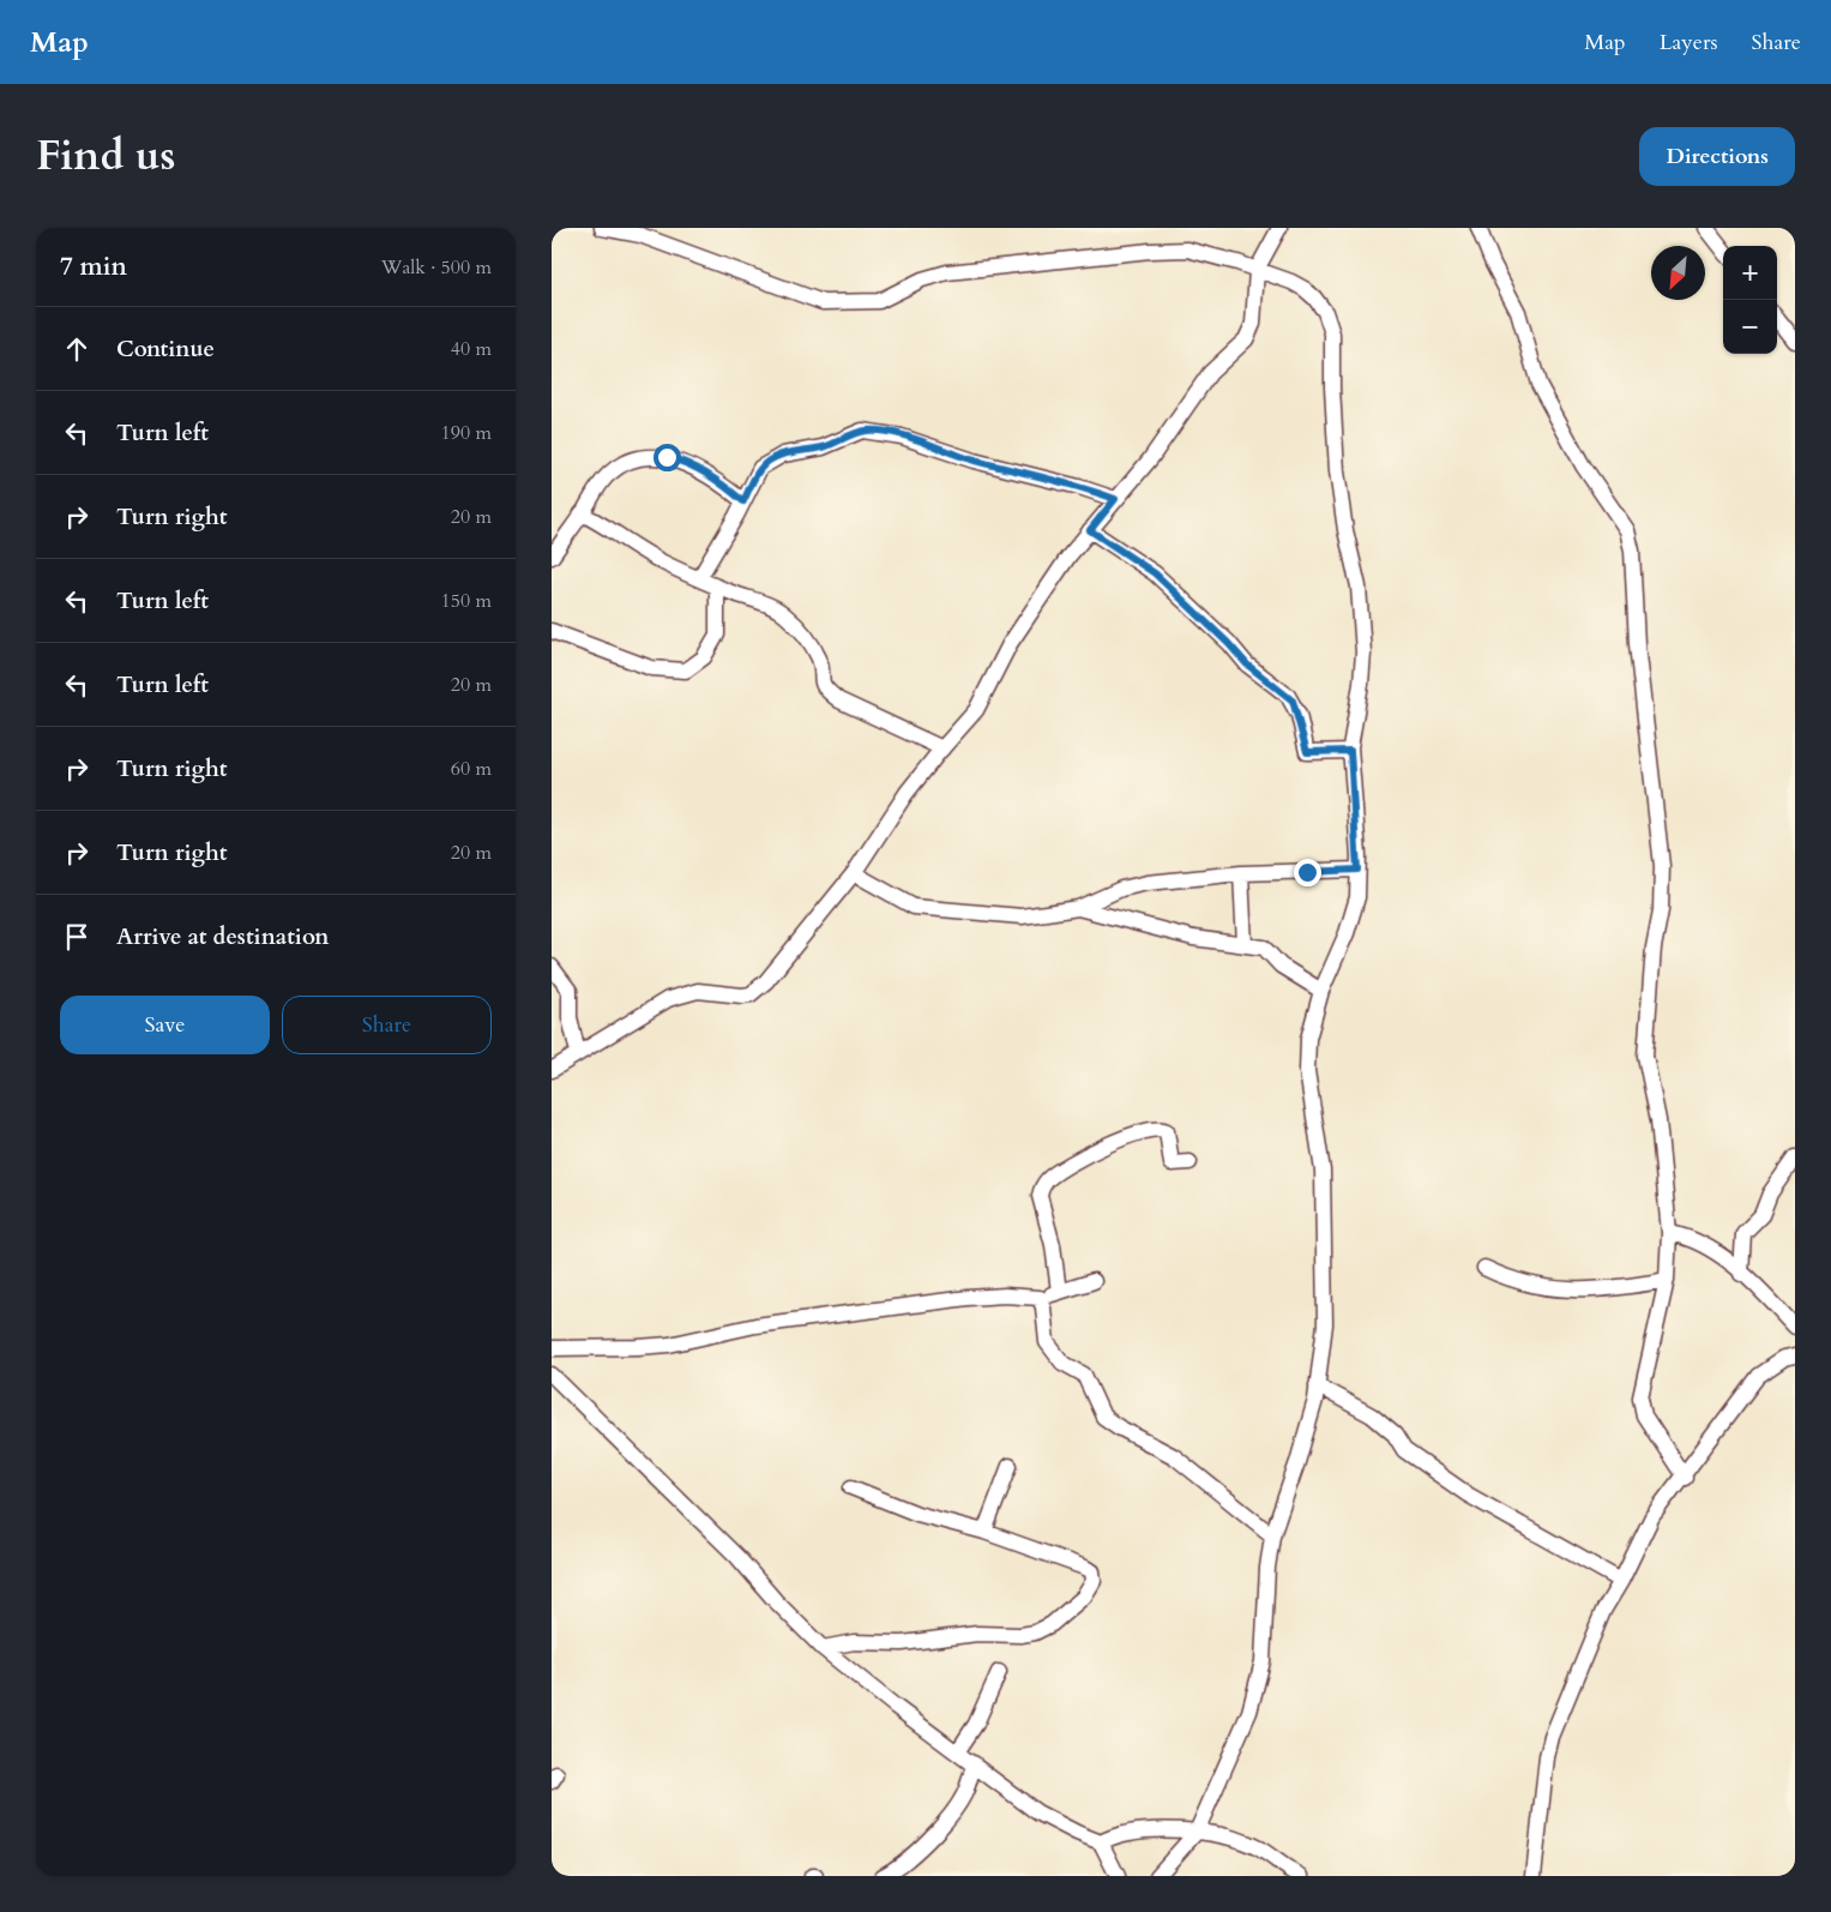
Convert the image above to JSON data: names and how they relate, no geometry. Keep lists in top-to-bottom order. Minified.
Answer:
{"north":"bottom left","page":{"header":"Map","nav":["Map","Layers","Share"],"title":"Find us","buttons":["Directions",["Save","Share"]],"heading":["7 min","Walk · 500 m"],"map_buttons":["+","−"],"list":[["Continue","40 m"],["Turn left","190 m"],["Turn right","20 m"],["Turn left","150 m"],["Turn left","20 m"],["Turn right","60 m"],["Turn right","20 m"],"Arrive at destination"]}}
